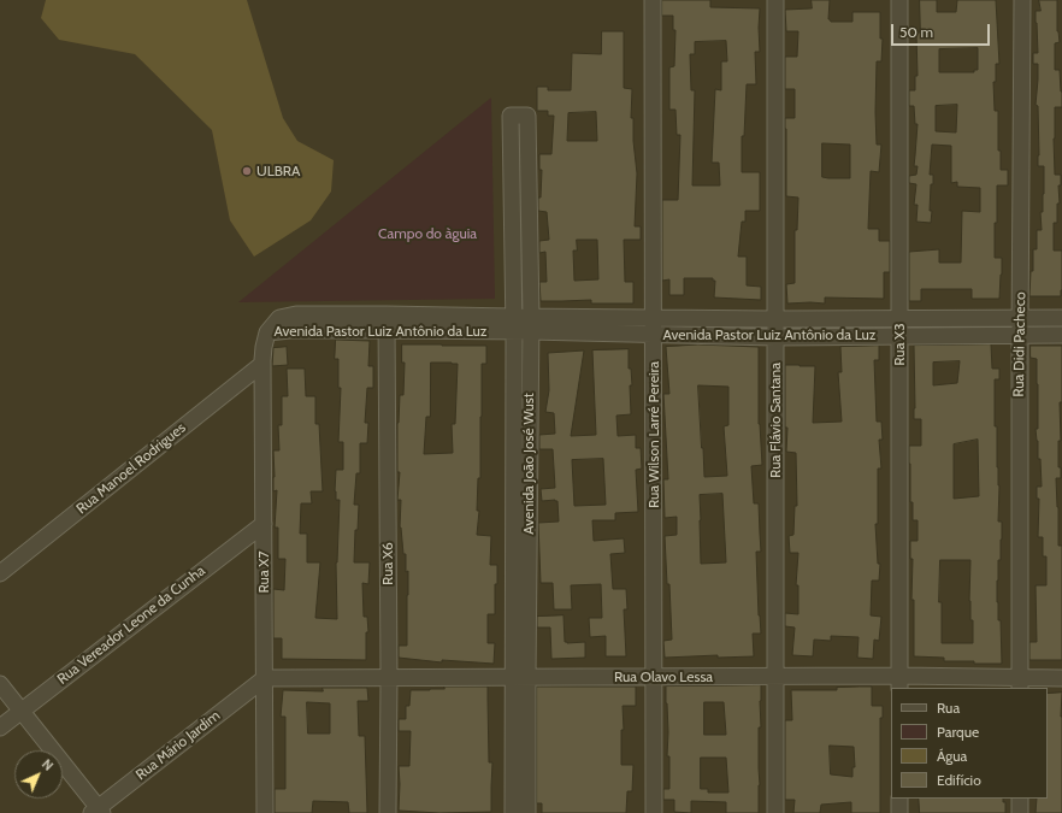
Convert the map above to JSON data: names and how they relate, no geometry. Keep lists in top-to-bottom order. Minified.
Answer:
{"streets":{"street":["Avenida Pastor Luiz Antônio da Luz","Rua X3","Rua Didi Pacheco","Rua Flávio Santana","Rua Wilson Larré Pereira","Avenida João José Wust","Rua Manoel Rodrigues","Rua X6","Rua X7","Rua Vereador Leone da Cunha","Rua Olavo Lessa","Rua Mário Jardim"]},"crossings":[["Avenida Pastor Luiz Antônio da Luz","Rua X3"],["Avenida Pastor Luiz Antônio da Luz","Rua Didi Pacheco"],["Avenida Pastor Luiz Antônio da Luz","Rua Flávio Santana"],["Avenida Pastor Luiz Antônio da Luz","Rua Wilson Larré Pereira"],["Avenida Pastor Luiz Antônio da Luz","Avenida João José Wust"],["Avenida Pastor Luiz Antônio da Luz","Rua X6"],["Avenida Pastor Luiz Antônio da Luz","Rua X7"],["Rua X3","Rua Olavo Lessa"],["Rua Didi Pacheco","Rua Olavo Lessa"],["Rua Flávio Santana","Rua Olavo Lessa"],["Rua Wilson Larré Pereira","Rua Olavo Lessa"],["Avenida João José Wust","Rua Olavo Lessa"],["Rua Manoel Rodrigues","Rua X7"],["Rua X6","Rua Olavo Lessa"],["Rua X7","Rua Vereador Leone da Cunha"],["Rua X7","Rua Olavo Lessa"],["Rua X7","Rua Mário Jardim"],["Rua Olavo Lessa","Rua Mário Jardim"]],"parks":["Campo do àguia"],"places":["ULBRA"],"legend":["Rua","Parque","Água","Edifício"],"scale_bar":"50 m","north":"top right"}
